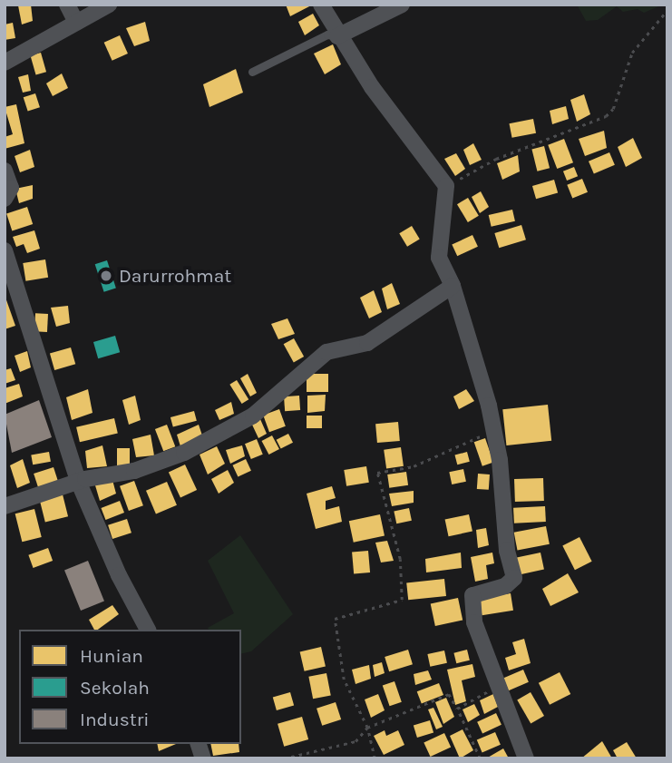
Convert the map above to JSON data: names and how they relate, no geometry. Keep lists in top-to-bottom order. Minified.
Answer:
{"places":["Darurrohmat"],"legend":["Hunian","Sekolah","Industri"]}
